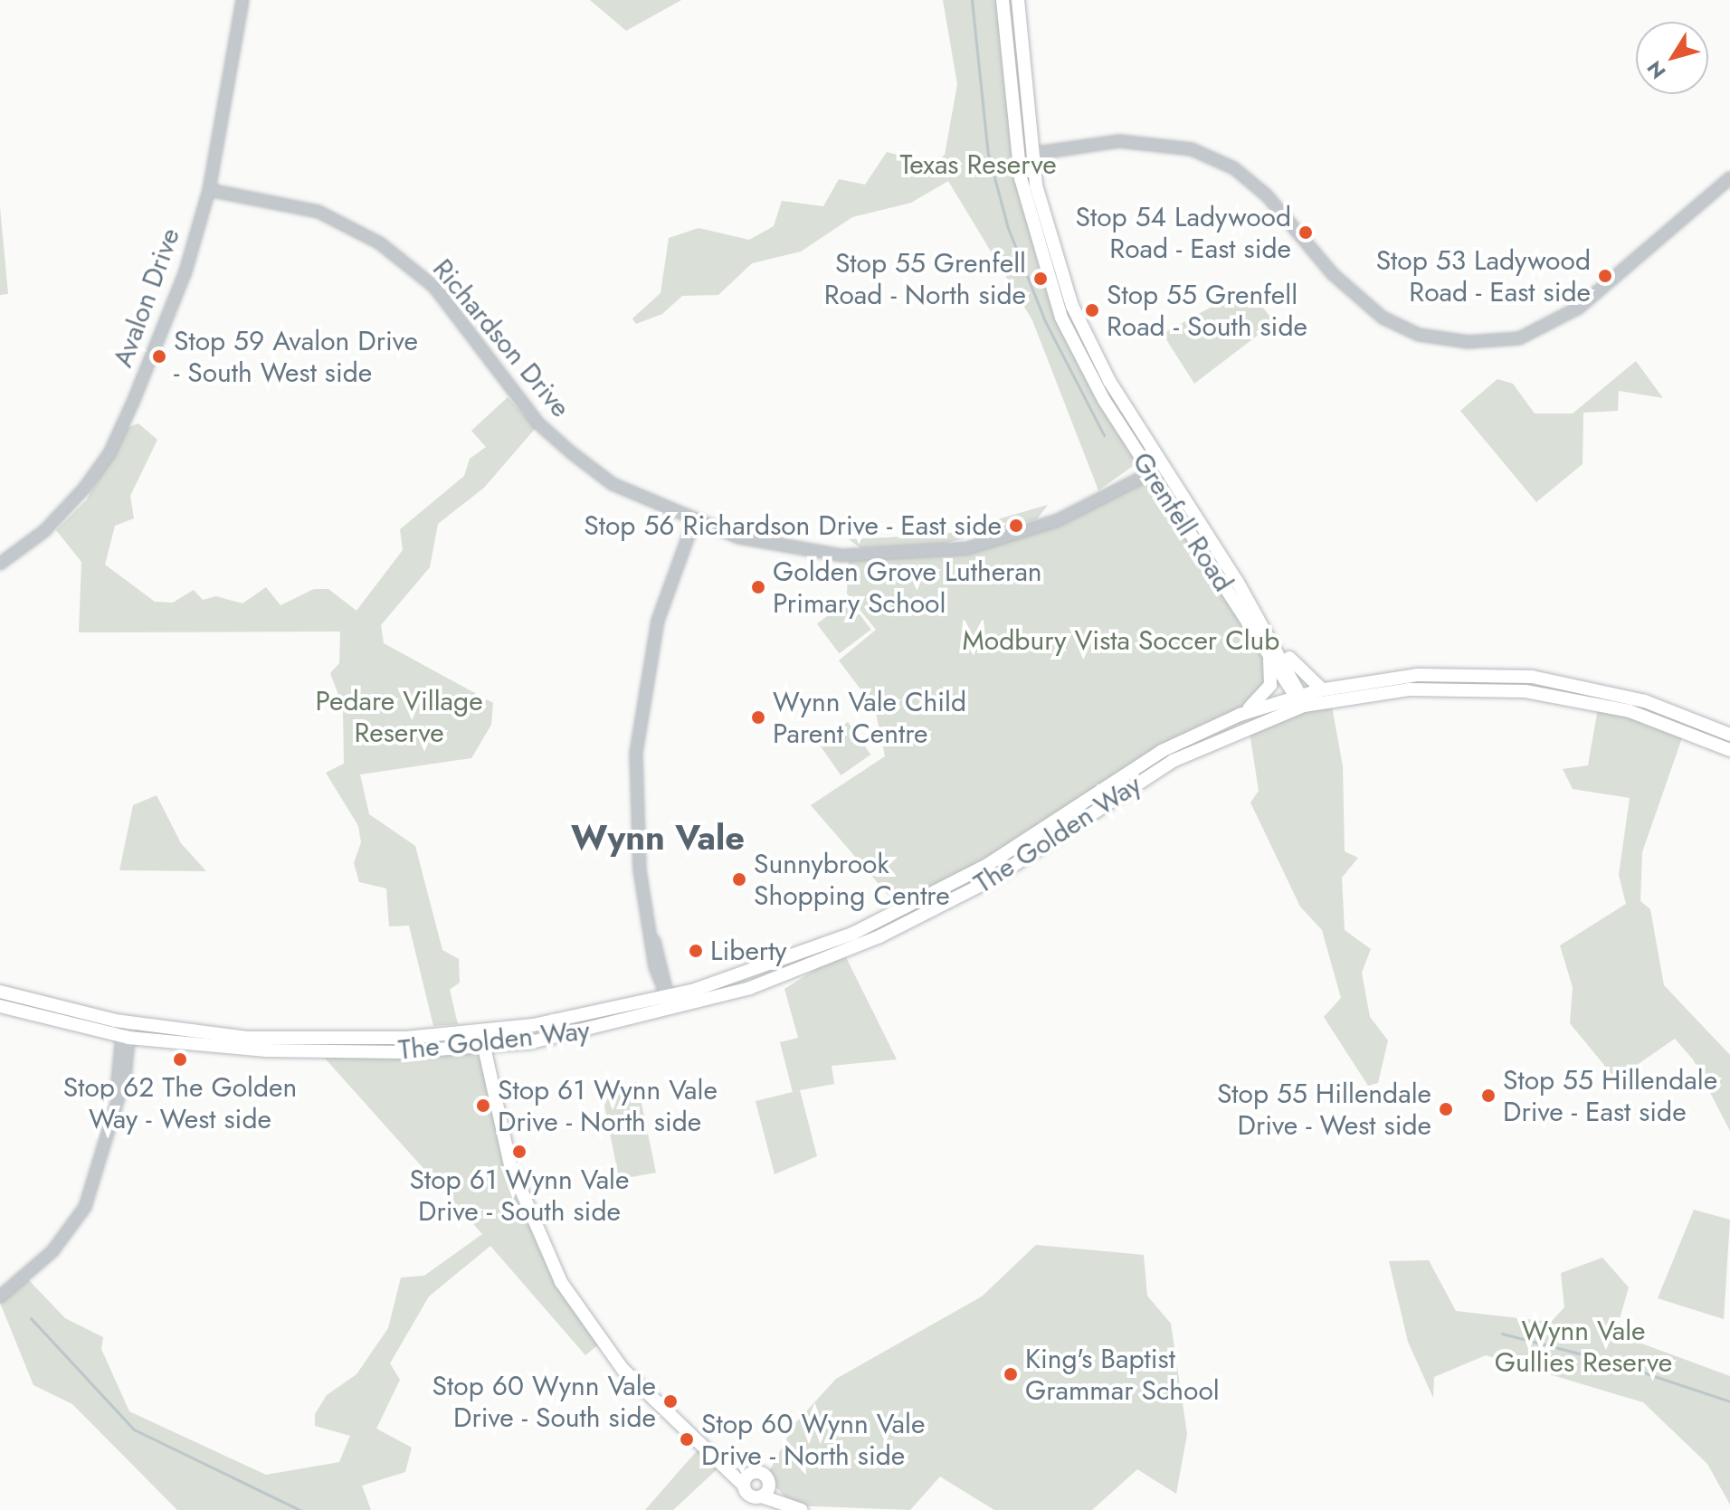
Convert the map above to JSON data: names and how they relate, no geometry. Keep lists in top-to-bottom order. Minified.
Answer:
{"streets":{"main road":["Grenfell Road","The Golden Way"],"street":["Avalon Drive","Richardson Drive"]},"crossings":[["Avalon Drive","Richardson Drive"],["Richardson Drive","Grenfell Road"],["Grenfell Road","The Golden Way"]],"districts":["Wynn Vale"],"parks":["Texas Reserve","Modbury Vista Soccer Club","Pedare Village Reserve","Wynn Vale Gullies Reserve"],"places":["Stop 54 Ladywood Road - East side","Stop 53 Ladywood Road - East side","Stop 55 Grenfell Road - North side","Stop 55 Grenfell Road - South side","Stop 59 Avalon Drive - South West side","Stop 56 Richardson Drive - East side","Golden Grove Lutheran Primary School","Wynn Vale Child Parent Centre","Sunnybrook Shopping Centre","Liberty","Stop 62 The Golden Way - West side","Stop 55 Hillendale Drive - East side","Stop 61 Wynn Vale Drive - North side","Stop 55 Hillendale Drive - West side","Stop 61 Wynn Vale Drive - South side","King's Baptist Grammar School","Stop 60 Wynn Vale Drive - South side","Stop 60 Wynn Vale Drive - North side"],"north":"bottom left"}
